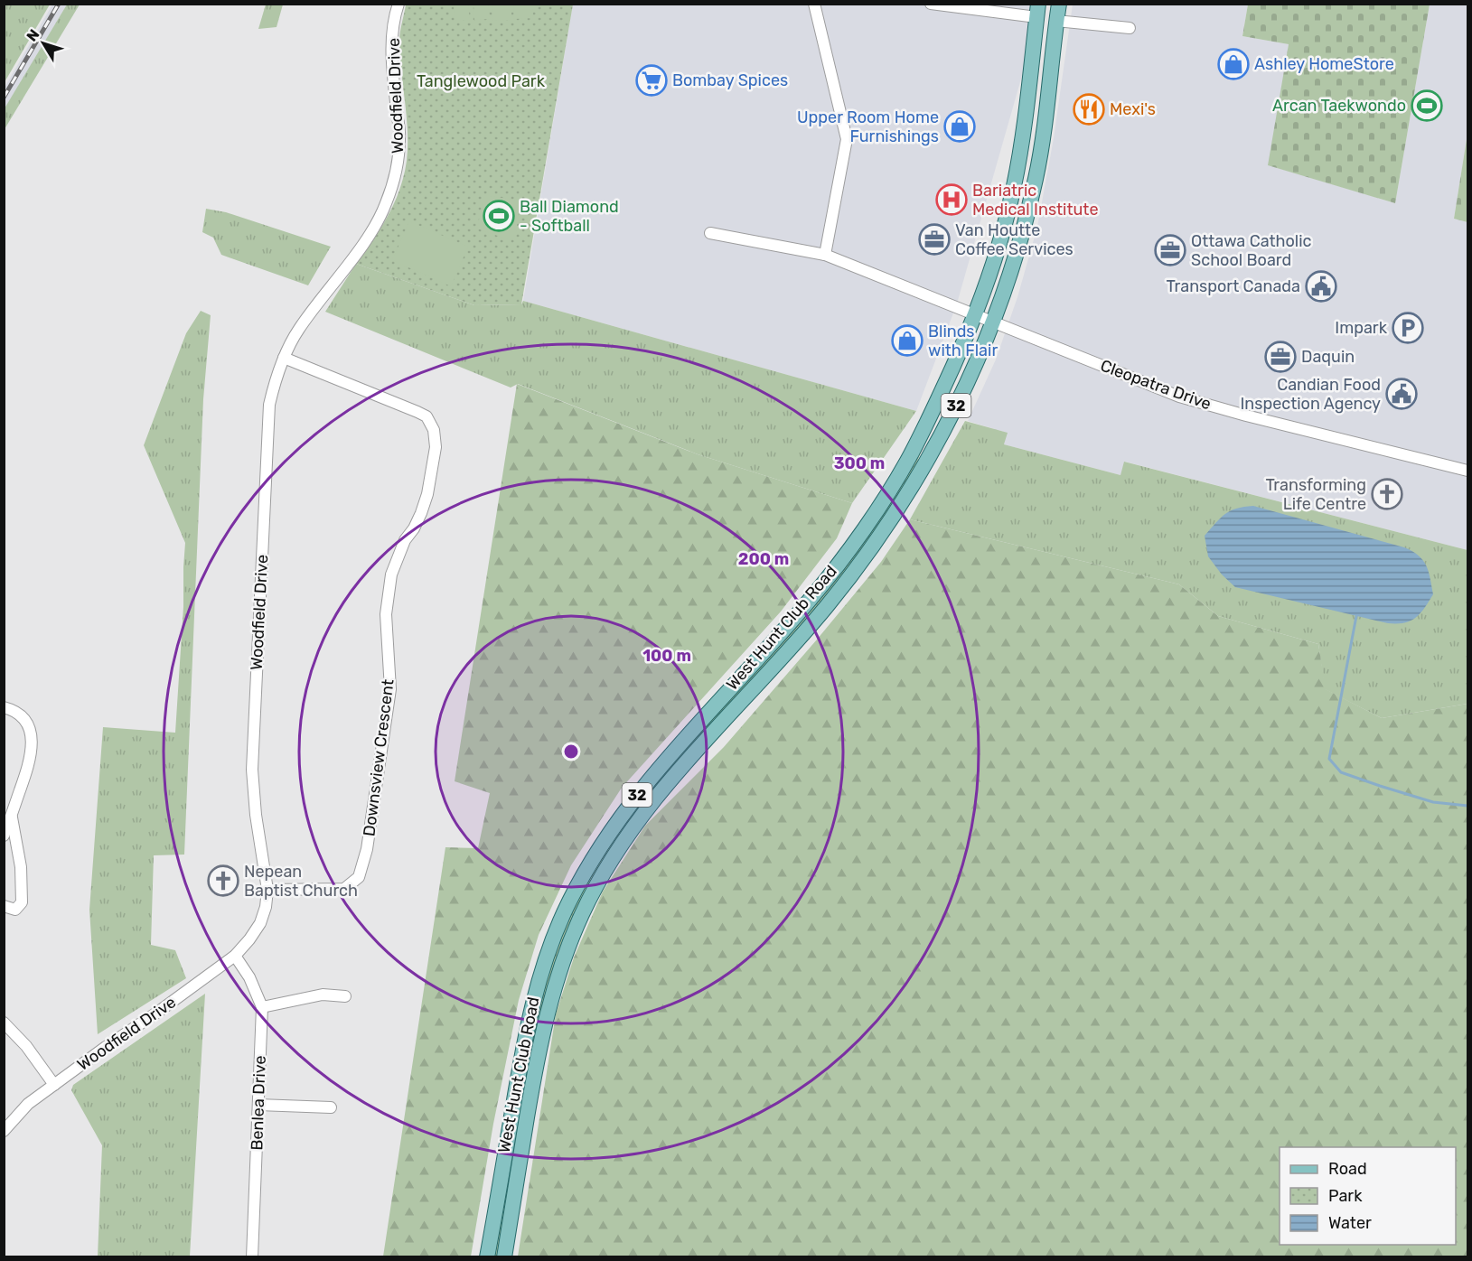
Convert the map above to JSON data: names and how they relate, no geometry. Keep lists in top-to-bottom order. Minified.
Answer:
{"streets":{"main road":["32","West Hunt Club Road"],"street":["Woodfield Drive","Cleopatra Drive","Downsview Crescent","Benlea Drive"]},"crossings":[["Woodfield Drive","Downsview Crescent"],["Woodfield Drive","Benlea Drive"],["Cleopatra Drive","West Hunt Club Road"]],"parks":["Tanglewood Park"],"places":{"shop":["Ashley HomeStore","Upper Room Home Furnishings","Blinds with Flair"],"supermarket":["Bombay Spices"],"sports":["Arcan Taekwondo","Ball Diamond - Softball"],"restaurant":["Mexi's"],"hospital":["Bariatric Medical Institute"],"office":["Van Houtte Coffee Services","Ottawa Catholic School Board","Daquin"],"public building":["Transport Canada","Candian Food Inspection Agency"],"parking":["Impark"],"church":["Transforming Life Centre","Nepean Baptist Church"]},"legend":["Road","Park","Water"],"north":"top left","rings":["300 m","200 m","100 m"]}
